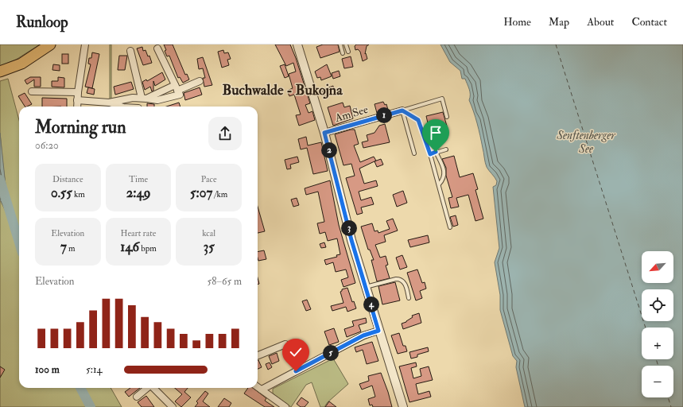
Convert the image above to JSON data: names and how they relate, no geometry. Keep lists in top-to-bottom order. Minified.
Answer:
{"streets":{"street":["Am See"]},"districts":["Buchwalde - Bukojna"],"water":["Senftenberger See"],"north":"bottom left","page":{"header":"Runloop","nav":["Home","Map","About","Contact"],"heading":["Morning run","06:20"],"pins":["1","2","3","4","5"],"stats":[["Distance","0.55 km"],["Time","2:49"],["Pace","5:07 /km"],["Elevation","7 m"],["Heart rate","146 bpm"],["kcal","35"]],"map_buttons":["+","−"],"chart":["Elevation","58–65 m"],"list":[{"name":"100 m","note":"5:14"}]}}
